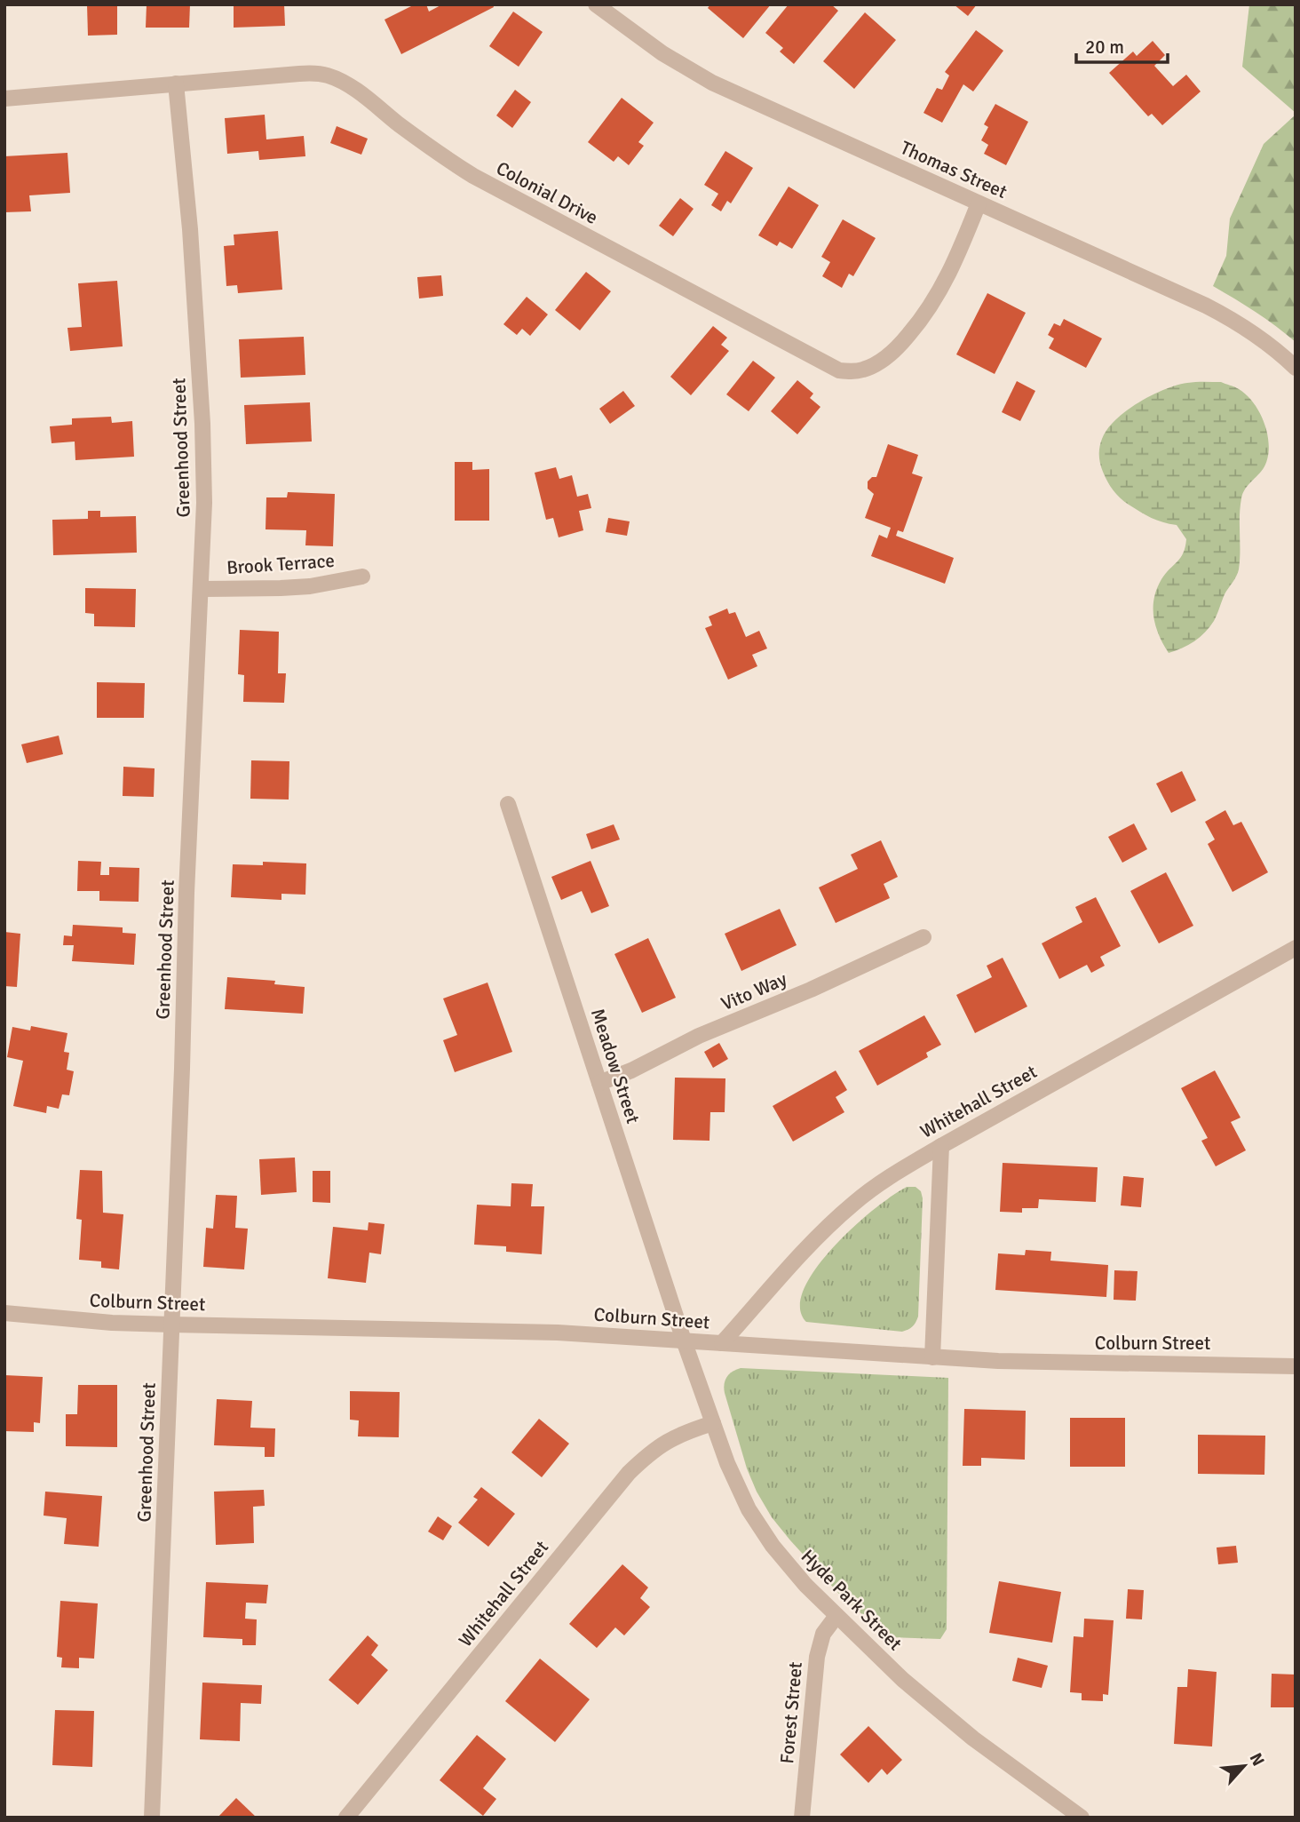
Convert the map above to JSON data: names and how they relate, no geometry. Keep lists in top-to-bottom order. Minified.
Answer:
{"streets":{"street":["Thomas Street","Colonial Drive","Greenhood Street","Brook Terrace","Vito Way","Meadow Street","Whitehall Street","Colburn Street","Hyde Park Street","Forest Street"]},"crossings":[["Thomas Street","Colonial Drive"],["Colonial Drive","Greenhood Street"],["Greenhood Street","Brook Terrace"],["Greenhood Street","Colburn Street"],["Vito Way","Meadow Street"],["Meadow Street","Colburn Street"],["Meadow Street","Hyde Park Street"],["Whitehall Street","Colburn Street"],["Whitehall Street","Hyde Park Street"],["Colburn Street","Hyde Park Street"],["Hyde Park Street","Forest Street"]],"scale_bar":"20 m","north":"top right"}
